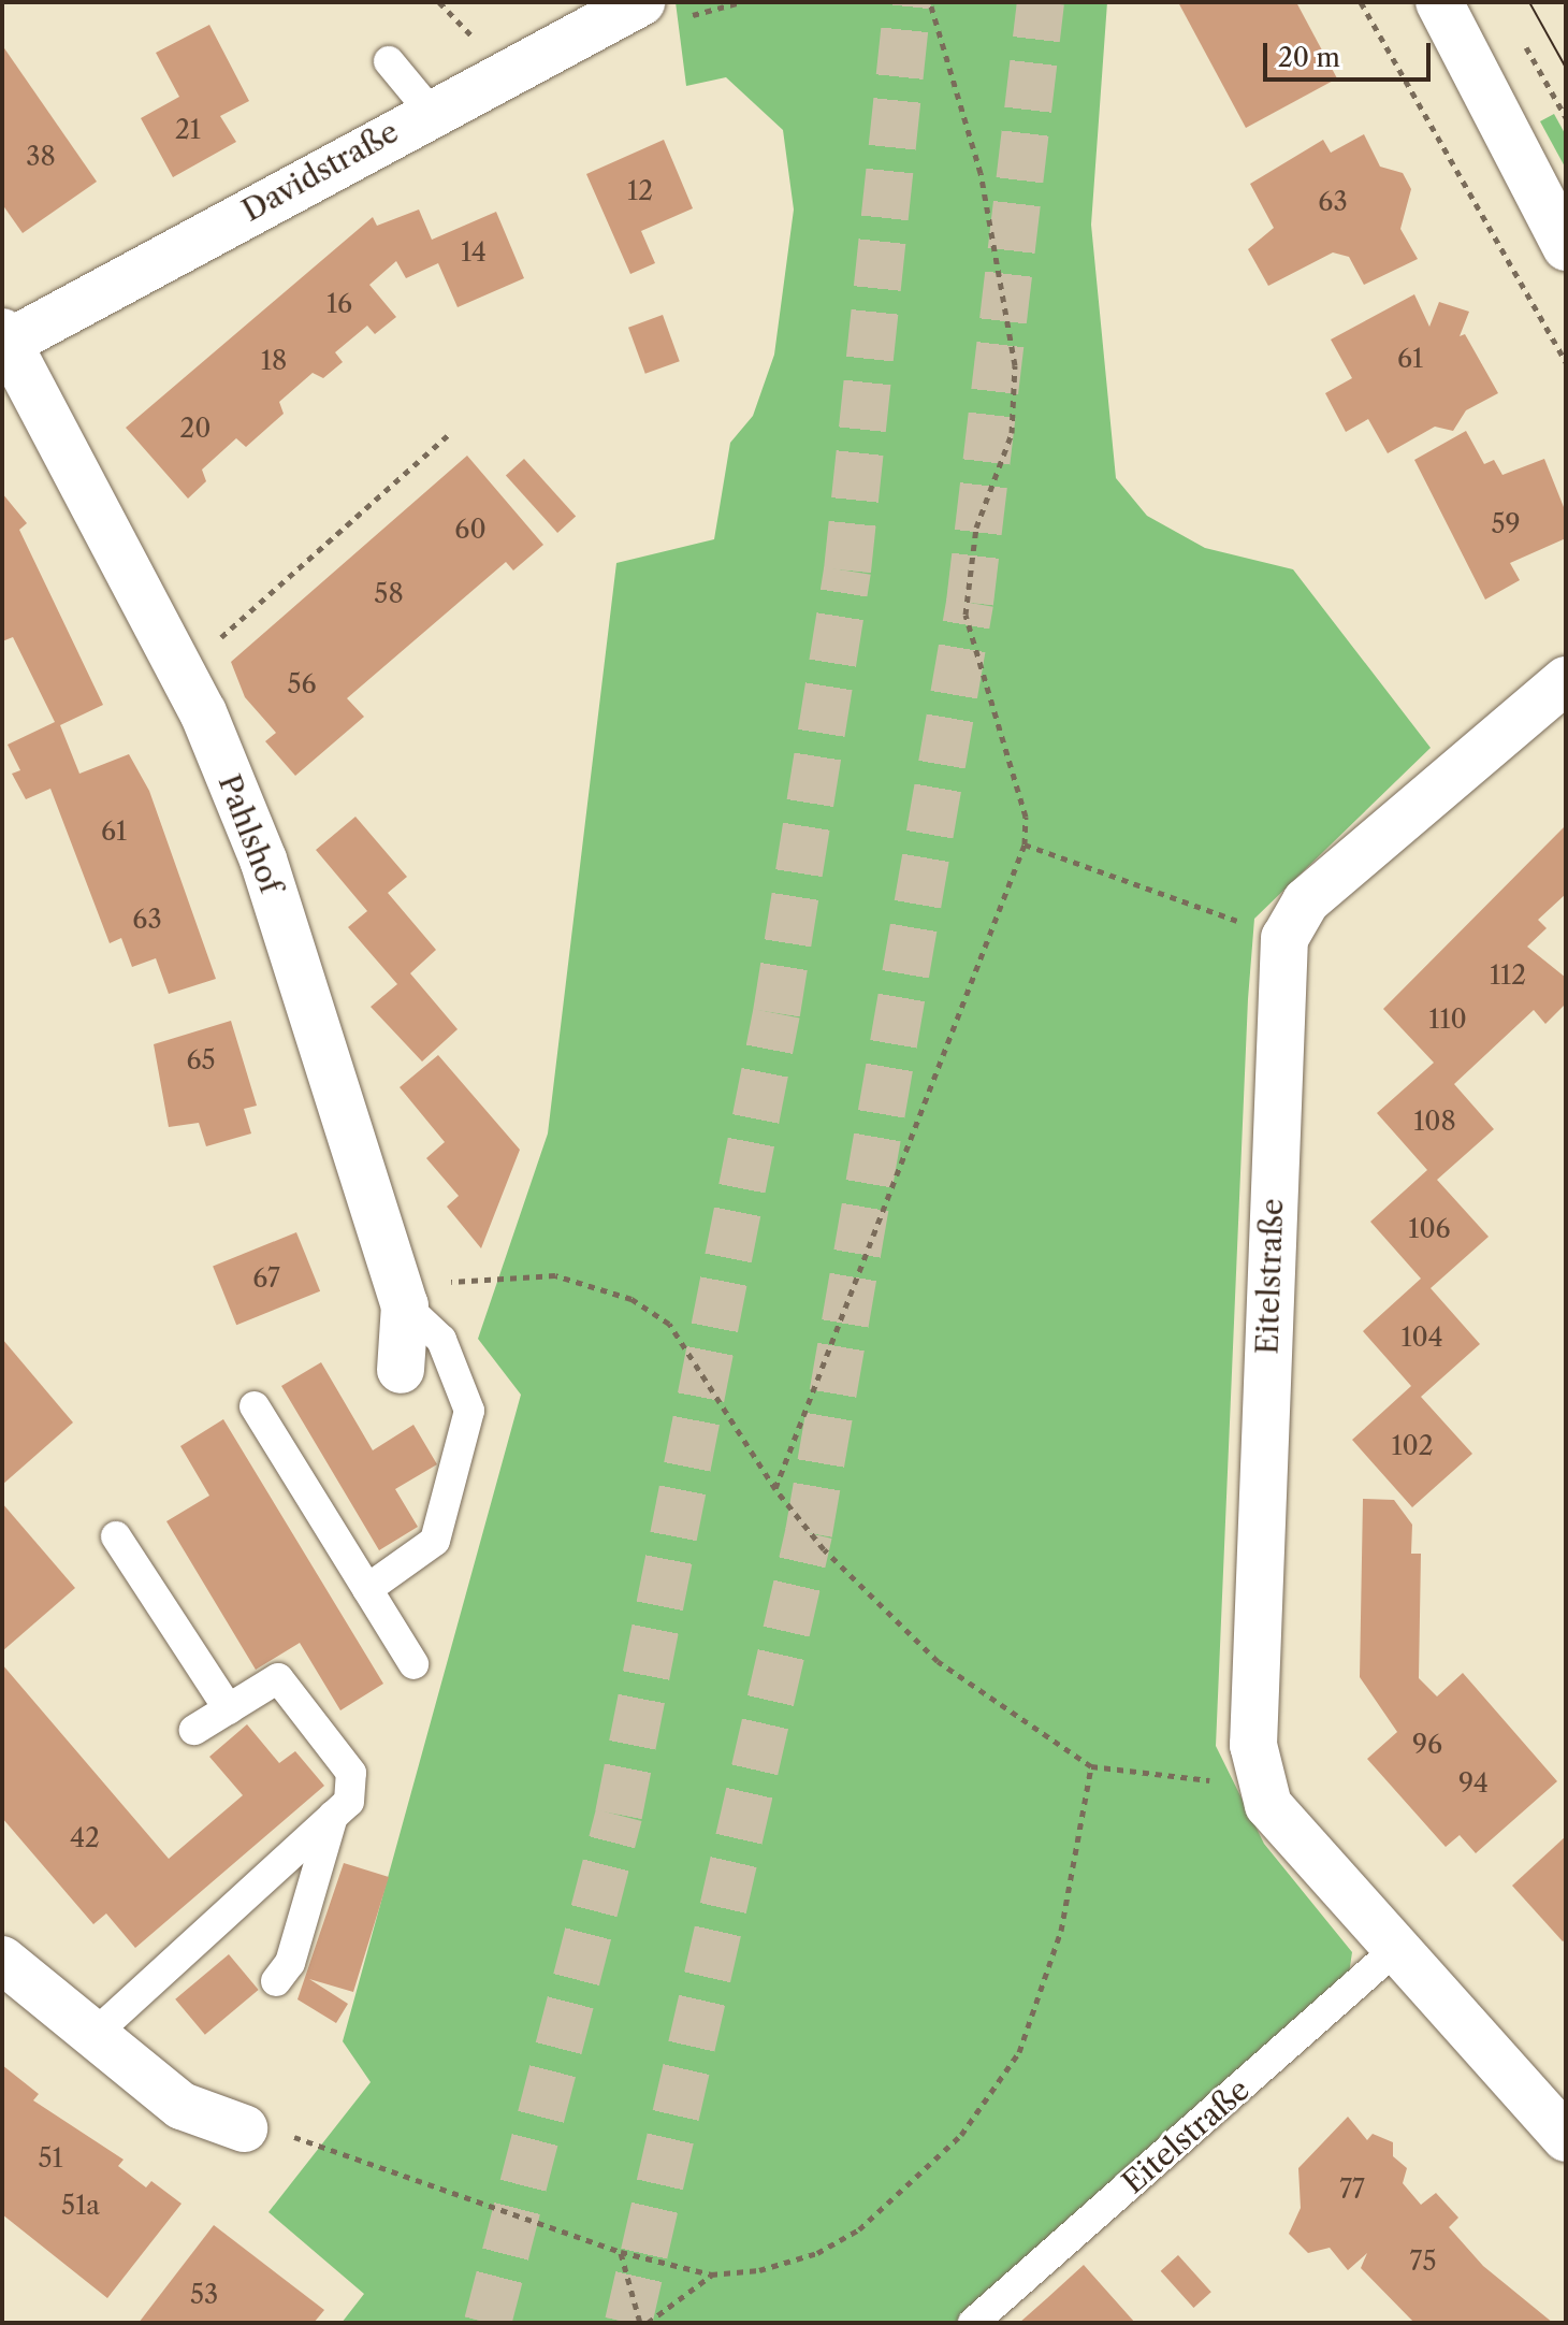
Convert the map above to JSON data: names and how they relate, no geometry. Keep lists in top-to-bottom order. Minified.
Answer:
{"streets":{"street":["Davidstraße","Pahlshof","Eitelstraße"]},"crossings":[["Davidstraße","Pahlshof"]],"house_numbers":["21","38","12","63","14","16","61","18","20","59","60","58","56","61","63","112","110","65","108","106","67","104","102","96","94","42","51","77","51a","75","53"],"scale_bar":"20 m"}
